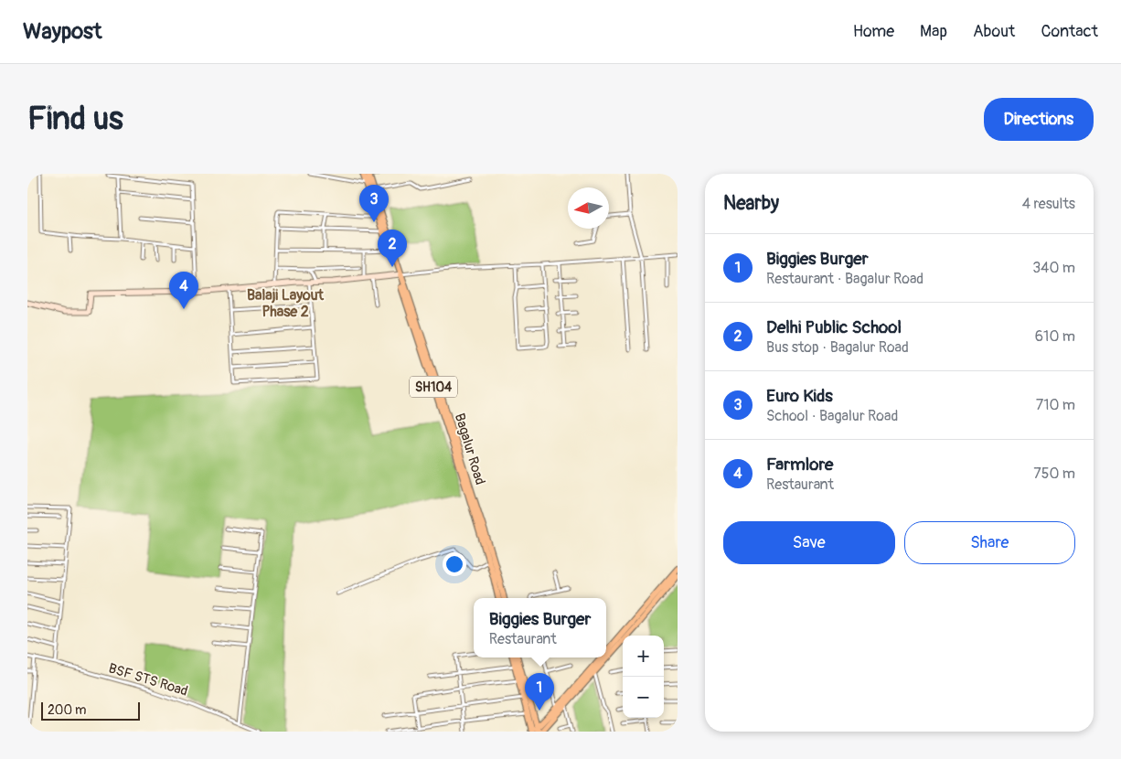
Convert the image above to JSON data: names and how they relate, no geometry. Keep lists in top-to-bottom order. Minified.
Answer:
{"streets":{"main road":["SH104","Bagalur Road"],"street":["BSF STS Road"]},"districts":["Balaji Layout Phase 2"],"scale_bar":"200 m","north":"left","page":{"header":"Waypost","nav":["Home","Map","About","Contact"],"buttons":["Directions",["Save","Share"]],"title":"Find us","heading":["Nearby","4 results"],"pins":["3","2","4","1"],"list":[{"mark":"1","name":"Biggies Burger","note":"Restaurant · Bagalur Road","value":"340 m"},{"mark":"2","name":"Delhi Public School","note":"Bus stop · Bagalur Road","value":"610 m"},{"mark":"3","name":"Euro Kids","note":"School · Bagalur Road","value":"710 m"},{"mark":"4","name":"Farmlore","note":"Restaurant","value":"750 m"}],"popup":["Biggies Burger","Restaurant"],"map_buttons":["+","−"],"scale":"200 m"}}
